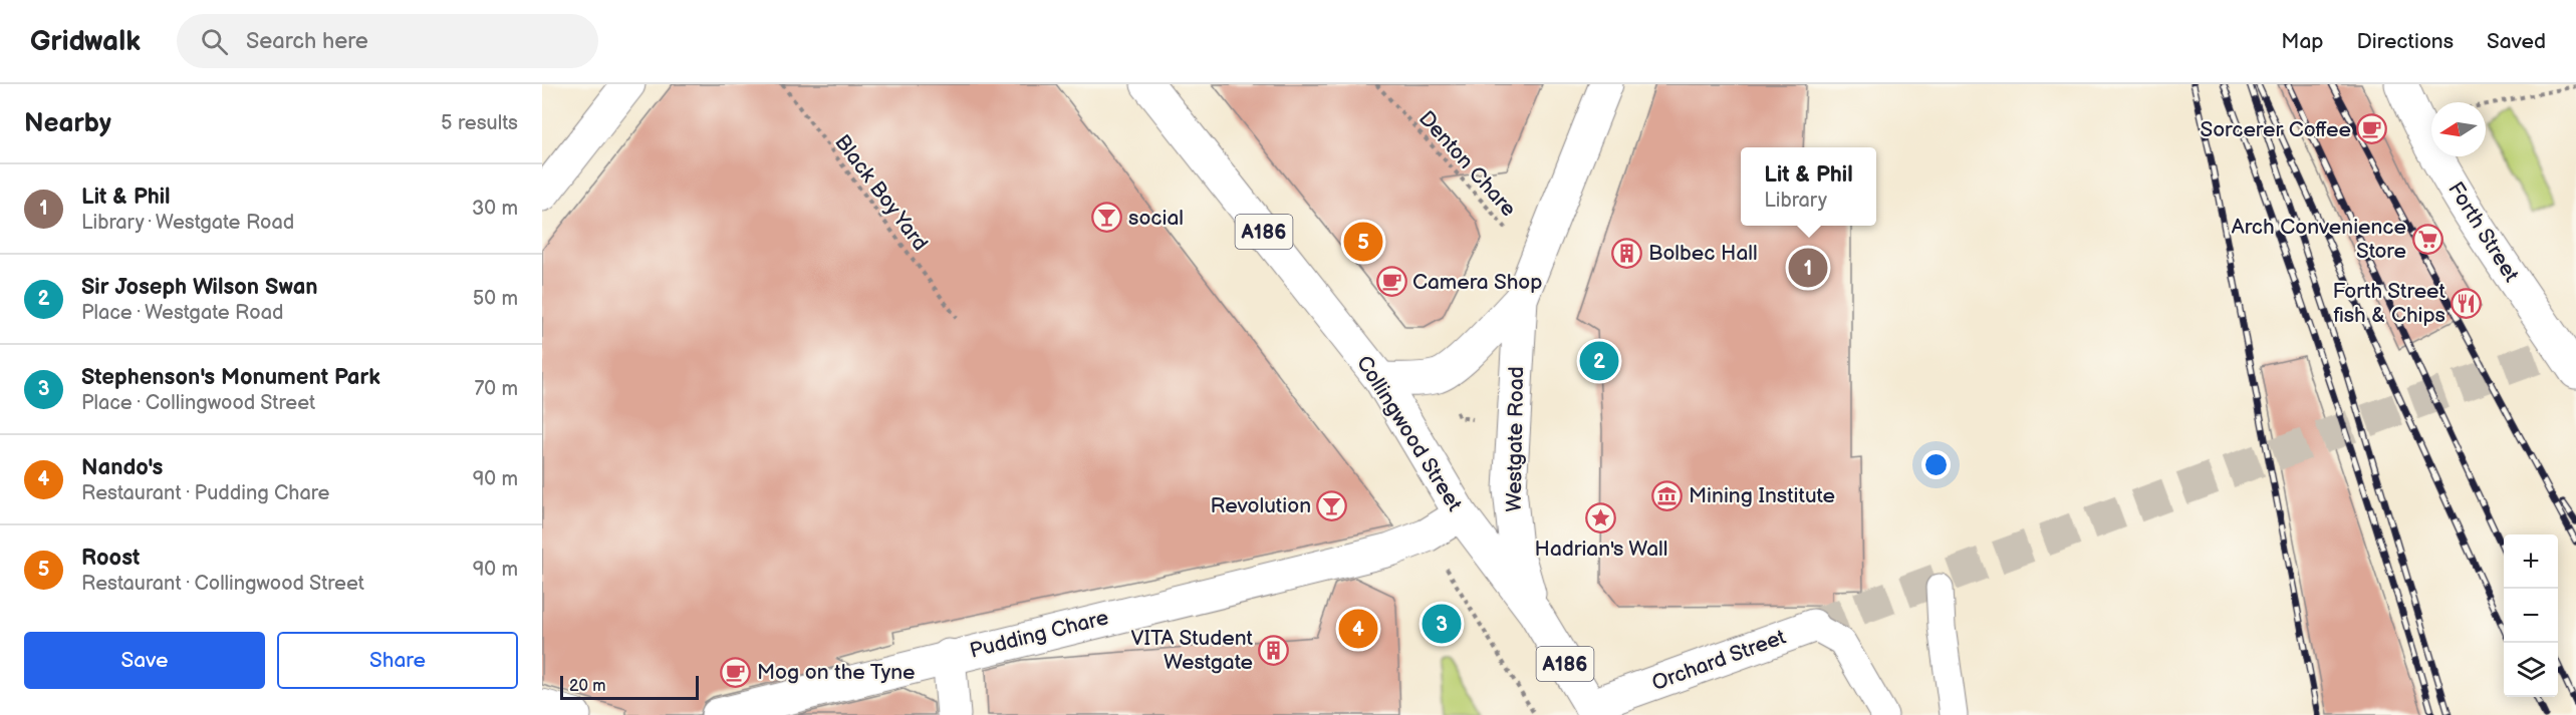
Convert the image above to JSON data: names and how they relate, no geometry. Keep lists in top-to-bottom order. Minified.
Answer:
{"streets":{"main road":["A186","Forth Street","Collingwood Street","Westgate Road","Pudding Chare","Orchard Street"],"path":["Denton Chare","Black Boy Yard"]},"crossings":[["Denton Chare","Westgate Road"],["A186","Collingwood Street"],["A186","Westgate Road"],["A186","Orchard Street"],["Collingwood Street","Westgate Road"],["Collingwood Street","Pudding Chare"]],"places":{"cafe":["Sorcerer Coffee","Camera Shop","Mog on the Tyne"],"bar":["social","Revolution"],"supermarket":["Arch Convenience Store"],"building":["Bolbec Hall","VITA Student Westgate"],"restaurant":["Forth Street fish & Chips"],"museum":["Mining Institute"],"place":["Hadrian's Wall"]},"scale_bar":"20 m","north":"left","page":{"header":"Gridwalk","search":"Search here","nav":["Map","Directions","Saved"],"heading":["Nearby","5 results"],"popup":["Lit & Phil","Library"],"list":[{"mark":"1","name":"Lit & Phil","note":"Library · Westgate Road","value":"30 m"},{"mark":"2","name":"Sir Joseph Wilson Swan","note":"Place · Westgate Road","value":"50 m"},{"mark":"3","name":"Stephenson's Monument Park","note":"Place · Collingwood Street","value":"70 m"},{"mark":"4","name":"Nando's","note":"Restaurant · Pudding Chare","value":"90 m"},{"mark":"5","name":"Roost","note":"Restaurant · Collingwood Street","value":"90 m"}],"pins":["5","1","2","3","4"],"map_buttons":["+","−"],"buttons":["Save","Share"],"scale":"20 m"}}
